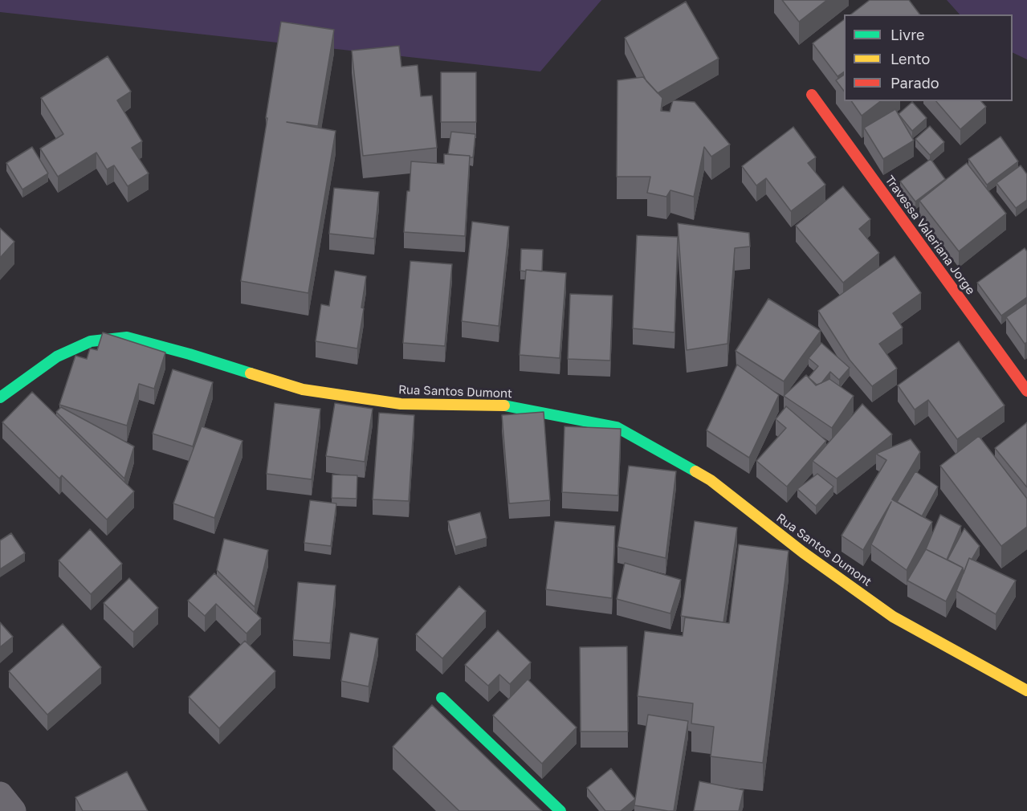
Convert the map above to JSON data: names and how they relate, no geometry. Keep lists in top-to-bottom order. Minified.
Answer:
{"streets":{"main road":["Travessa Valeriana Jorge","Rua Santos Dumont"]},"legend":["Livre","Lento","Parado"]}
